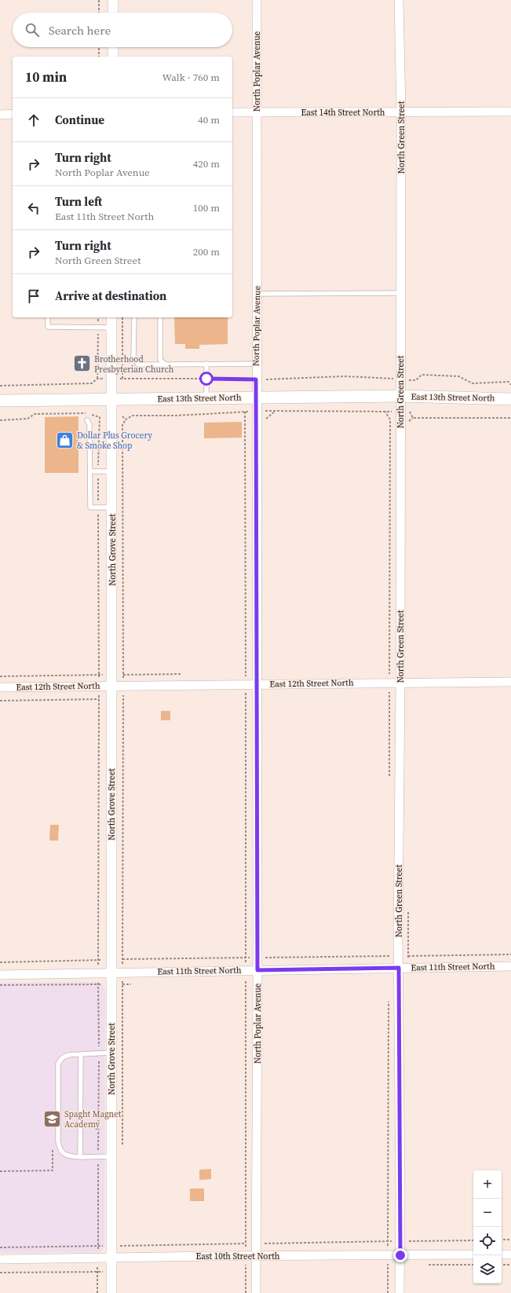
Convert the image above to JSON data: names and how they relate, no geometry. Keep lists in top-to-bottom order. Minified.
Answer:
{"streets":{"main road":["East 13th Street North"],"street":["North Poplar Avenue","East 14th Street North","North Green Street","North Grove Street","East 12th Street North","East 11th Street North","East 10th Street North"]},"crossings":[["North Poplar Avenue","East 14th Street North"],["North Poplar Avenue","East 13th Street North"],["North Poplar Avenue","East 12th Street North"],["North Poplar Avenue","East 11th Street North"],["North Poplar Avenue","East 10th Street North"],["East 14th Street North","North Green Street"],["North Green Street","East 13th Street North"],["North Green Street","East 12th Street North"],["North Green Street","East 11th Street North"],["North Green Street","East 10th Street North"],["East 13th Street North","North Grove Street"],["North Grove Street","East 12th Street North"],["North Grove Street","East 11th Street North"],["North Grove Street","East 10th Street North"]],"places":{"church":["Brotherhood Presbyterian Church"],"shop":["Dollar Plus Grocery & Smoke Shop"],"school or university":["Spaght Magnet Academy"]},"page":{"search":"Search here","heading":["10 min","Walk · 760 m"],"list":[["Continue","40 m"],["Turn right","North Poplar Avenue","420 m"],["Turn left","East 11th Street North","100 m"],["Turn right","North Green Street","200 m"],"Arrive at destination"],"map_buttons":["+","−"]}}
